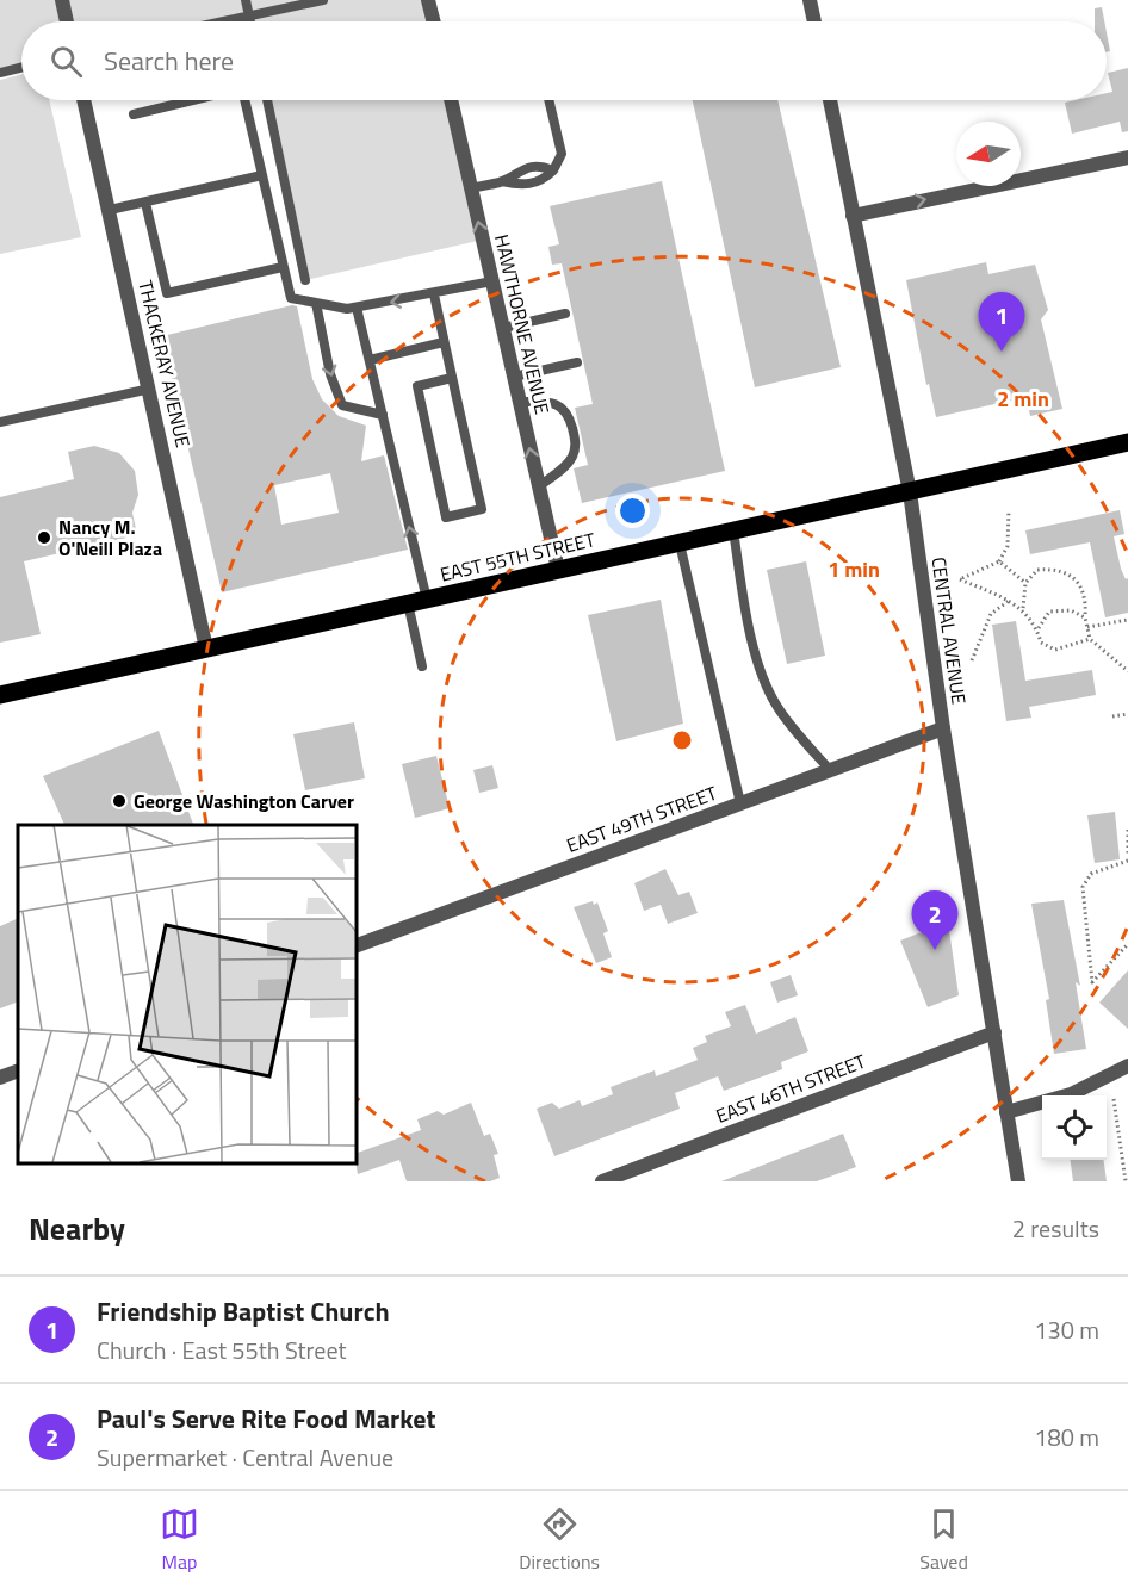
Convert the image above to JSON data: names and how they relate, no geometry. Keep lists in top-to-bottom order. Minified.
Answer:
{"streets":{"main road":["EAST 55TH STREET"],"street":["HAWTHORNE AVENUE","THACKERAY AVENUE","CENTRAL AVENUE","EAST 49TH STREET","EAST 46TH STREET"]},"crossings":[["HAWTHORNE AVENUE","EAST 55TH STREET"],["THACKERAY AVENUE","EAST 55TH STREET"],["EAST 55TH STREET","CENTRAL AVENUE"],["CENTRAL AVENUE","EAST 49TH STREET"],["CENTRAL AVENUE","EAST 46TH STREET"]],"one_way":["HAWTHORNE AVENUE"],"places":["Nancy M. O'Neill Plaza","George Washington Carver"],"north":"left","page":{"search":"Search here","pins":["1","2"],"heading":["Nearby","2 results"],"list":[{"mark":"1","name":"Friendship Baptist Church","note":"Church · East 55th Street","value":"130 m"},{"mark":"2","name":"Paul's Serve Rite Food Market","note":"Supermarket · Central Avenue","value":"180 m"}],"nav":["Map","Directions","Saved"]},"rings":["2 min","1 min"]}
